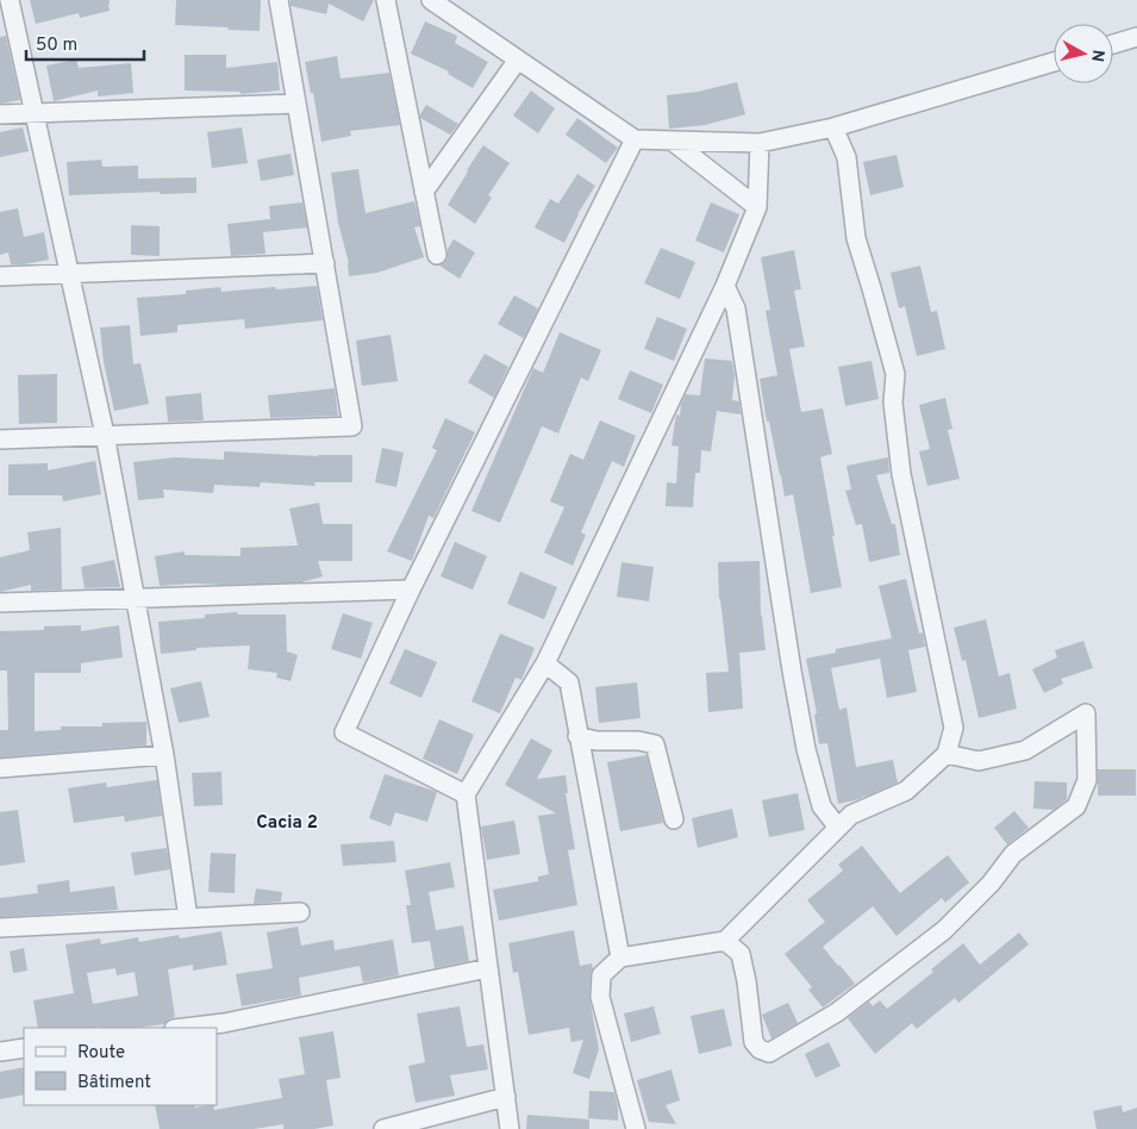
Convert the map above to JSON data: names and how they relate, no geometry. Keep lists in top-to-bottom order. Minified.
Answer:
{"districts":["Cacia 2"],"legend":["Route","Bâtiment"],"scale_bar":"50 m","north":"right"}
